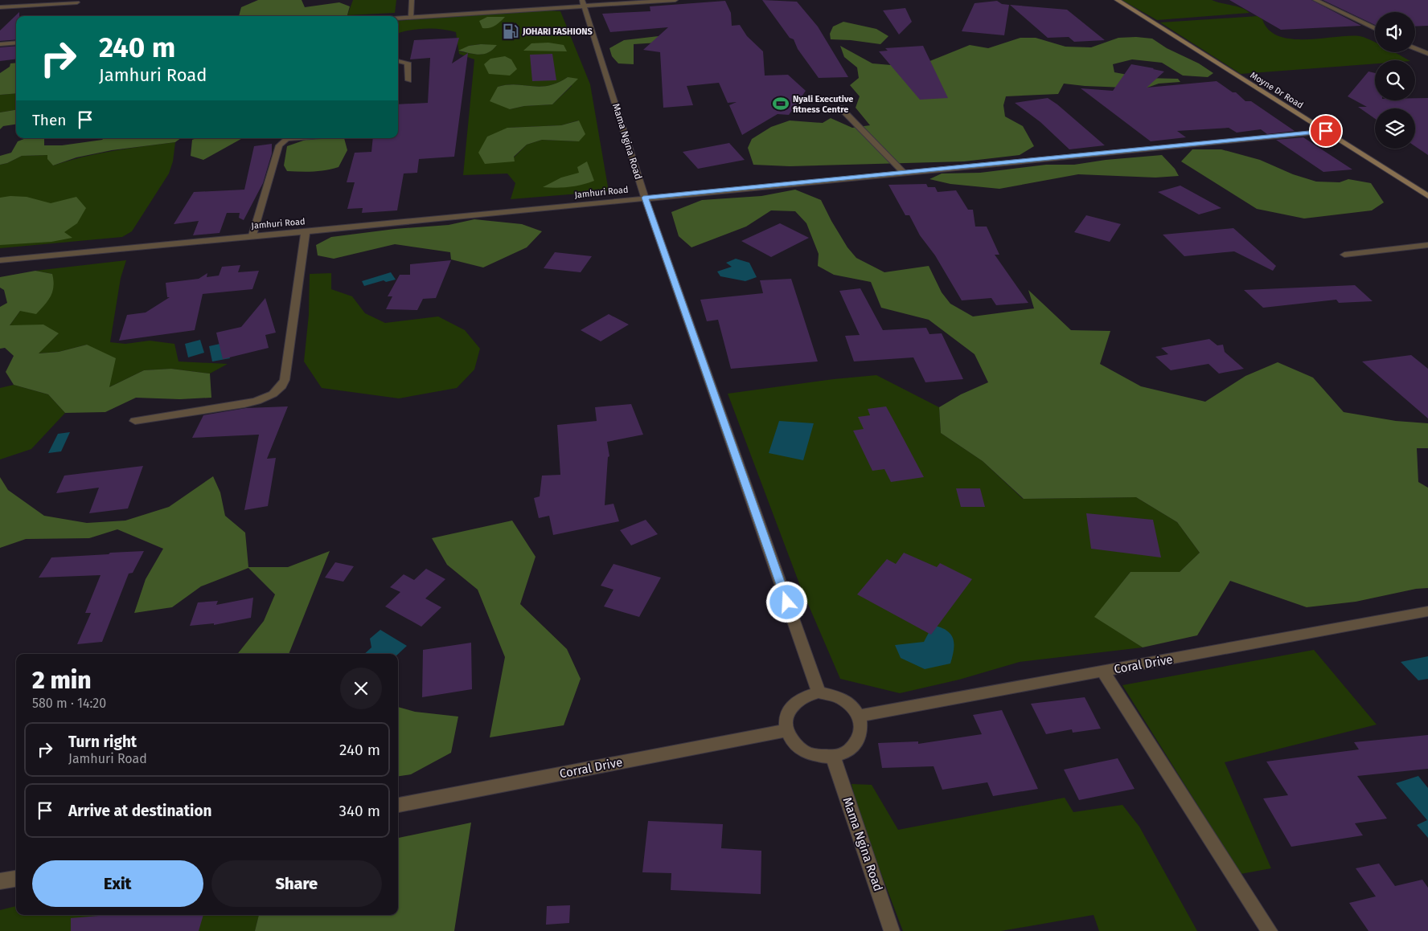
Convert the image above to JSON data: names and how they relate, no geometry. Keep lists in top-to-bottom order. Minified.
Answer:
{"streets":{"main road":["Moyne Dr Road"],"street":["Mama Ngina Road","Jamhuri Road","Coral Drive","Corral Drive"]},"crossings":[["Moyne Dr Road","Jamhuri Road"],["Mama Ngina Road","Jamhuri Road"],["Mama Ngina Road","Coral Drive"],["Mama Ngina Road","Corral Drive"],["Coral Drive","Corral Drive"]],"places":{"fuel station":["JOHARI FASHIONS"],"sports":["Nyali Executive fitness Centre"]},"page":{"turn":["240 m","Jamhuri Road"],"then":"Then","heading":["2 min","580 m · 14:20"],"list":[{"name":"Turn right","note":"Jamhuri Road","value":"240 m"},{"name":"Arrive at destination","value":"340 m"}],"buttons":["Exit","Share"]}}
